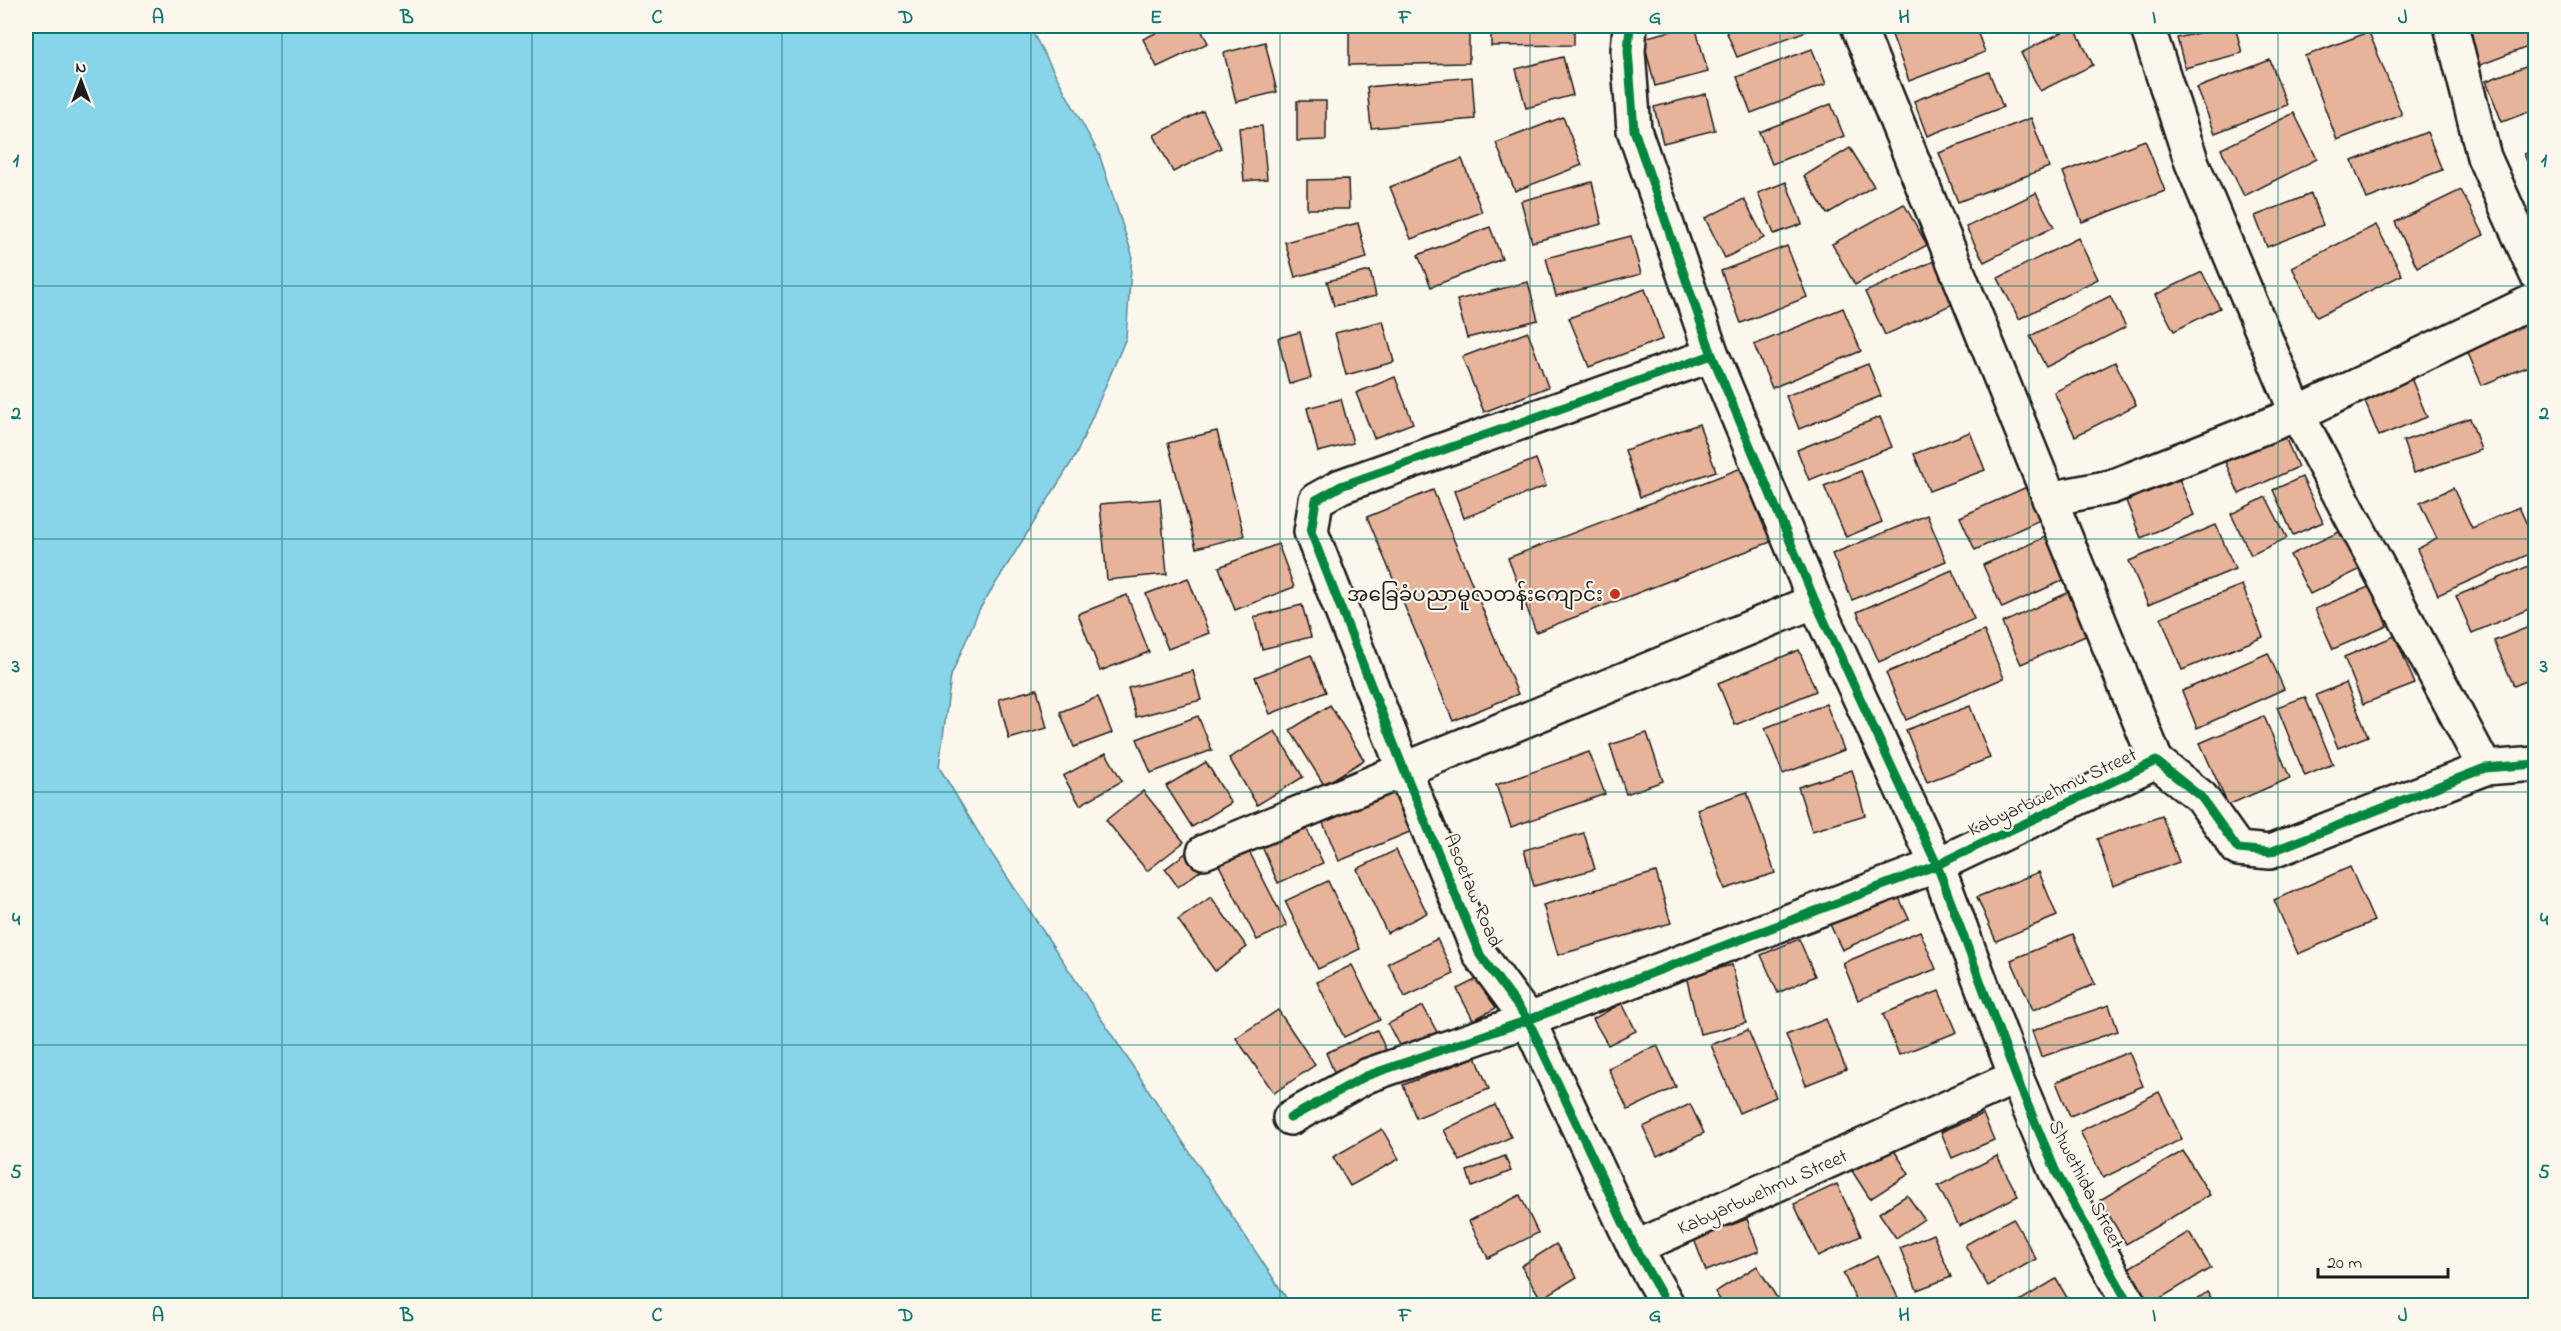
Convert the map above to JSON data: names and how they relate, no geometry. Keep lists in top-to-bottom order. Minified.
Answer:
{"streets":{"street":["Kabyarbwehmu Street","Asoetaw Road","Shwethida Street"]},"crossings":[["Kabyarbwehmu Street","Asoetaw Road"],["Kabyarbwehmu Street","Shwethida Street"]],"places":["အခြေခံပညာမူလတန်းကျောင်း"],"scale_bar":"20 m","north":"top","grid":{"columns":["A","B","C","D","E","F","G","H","I","J"],"rows":["1","2","3","4","5"]}}
